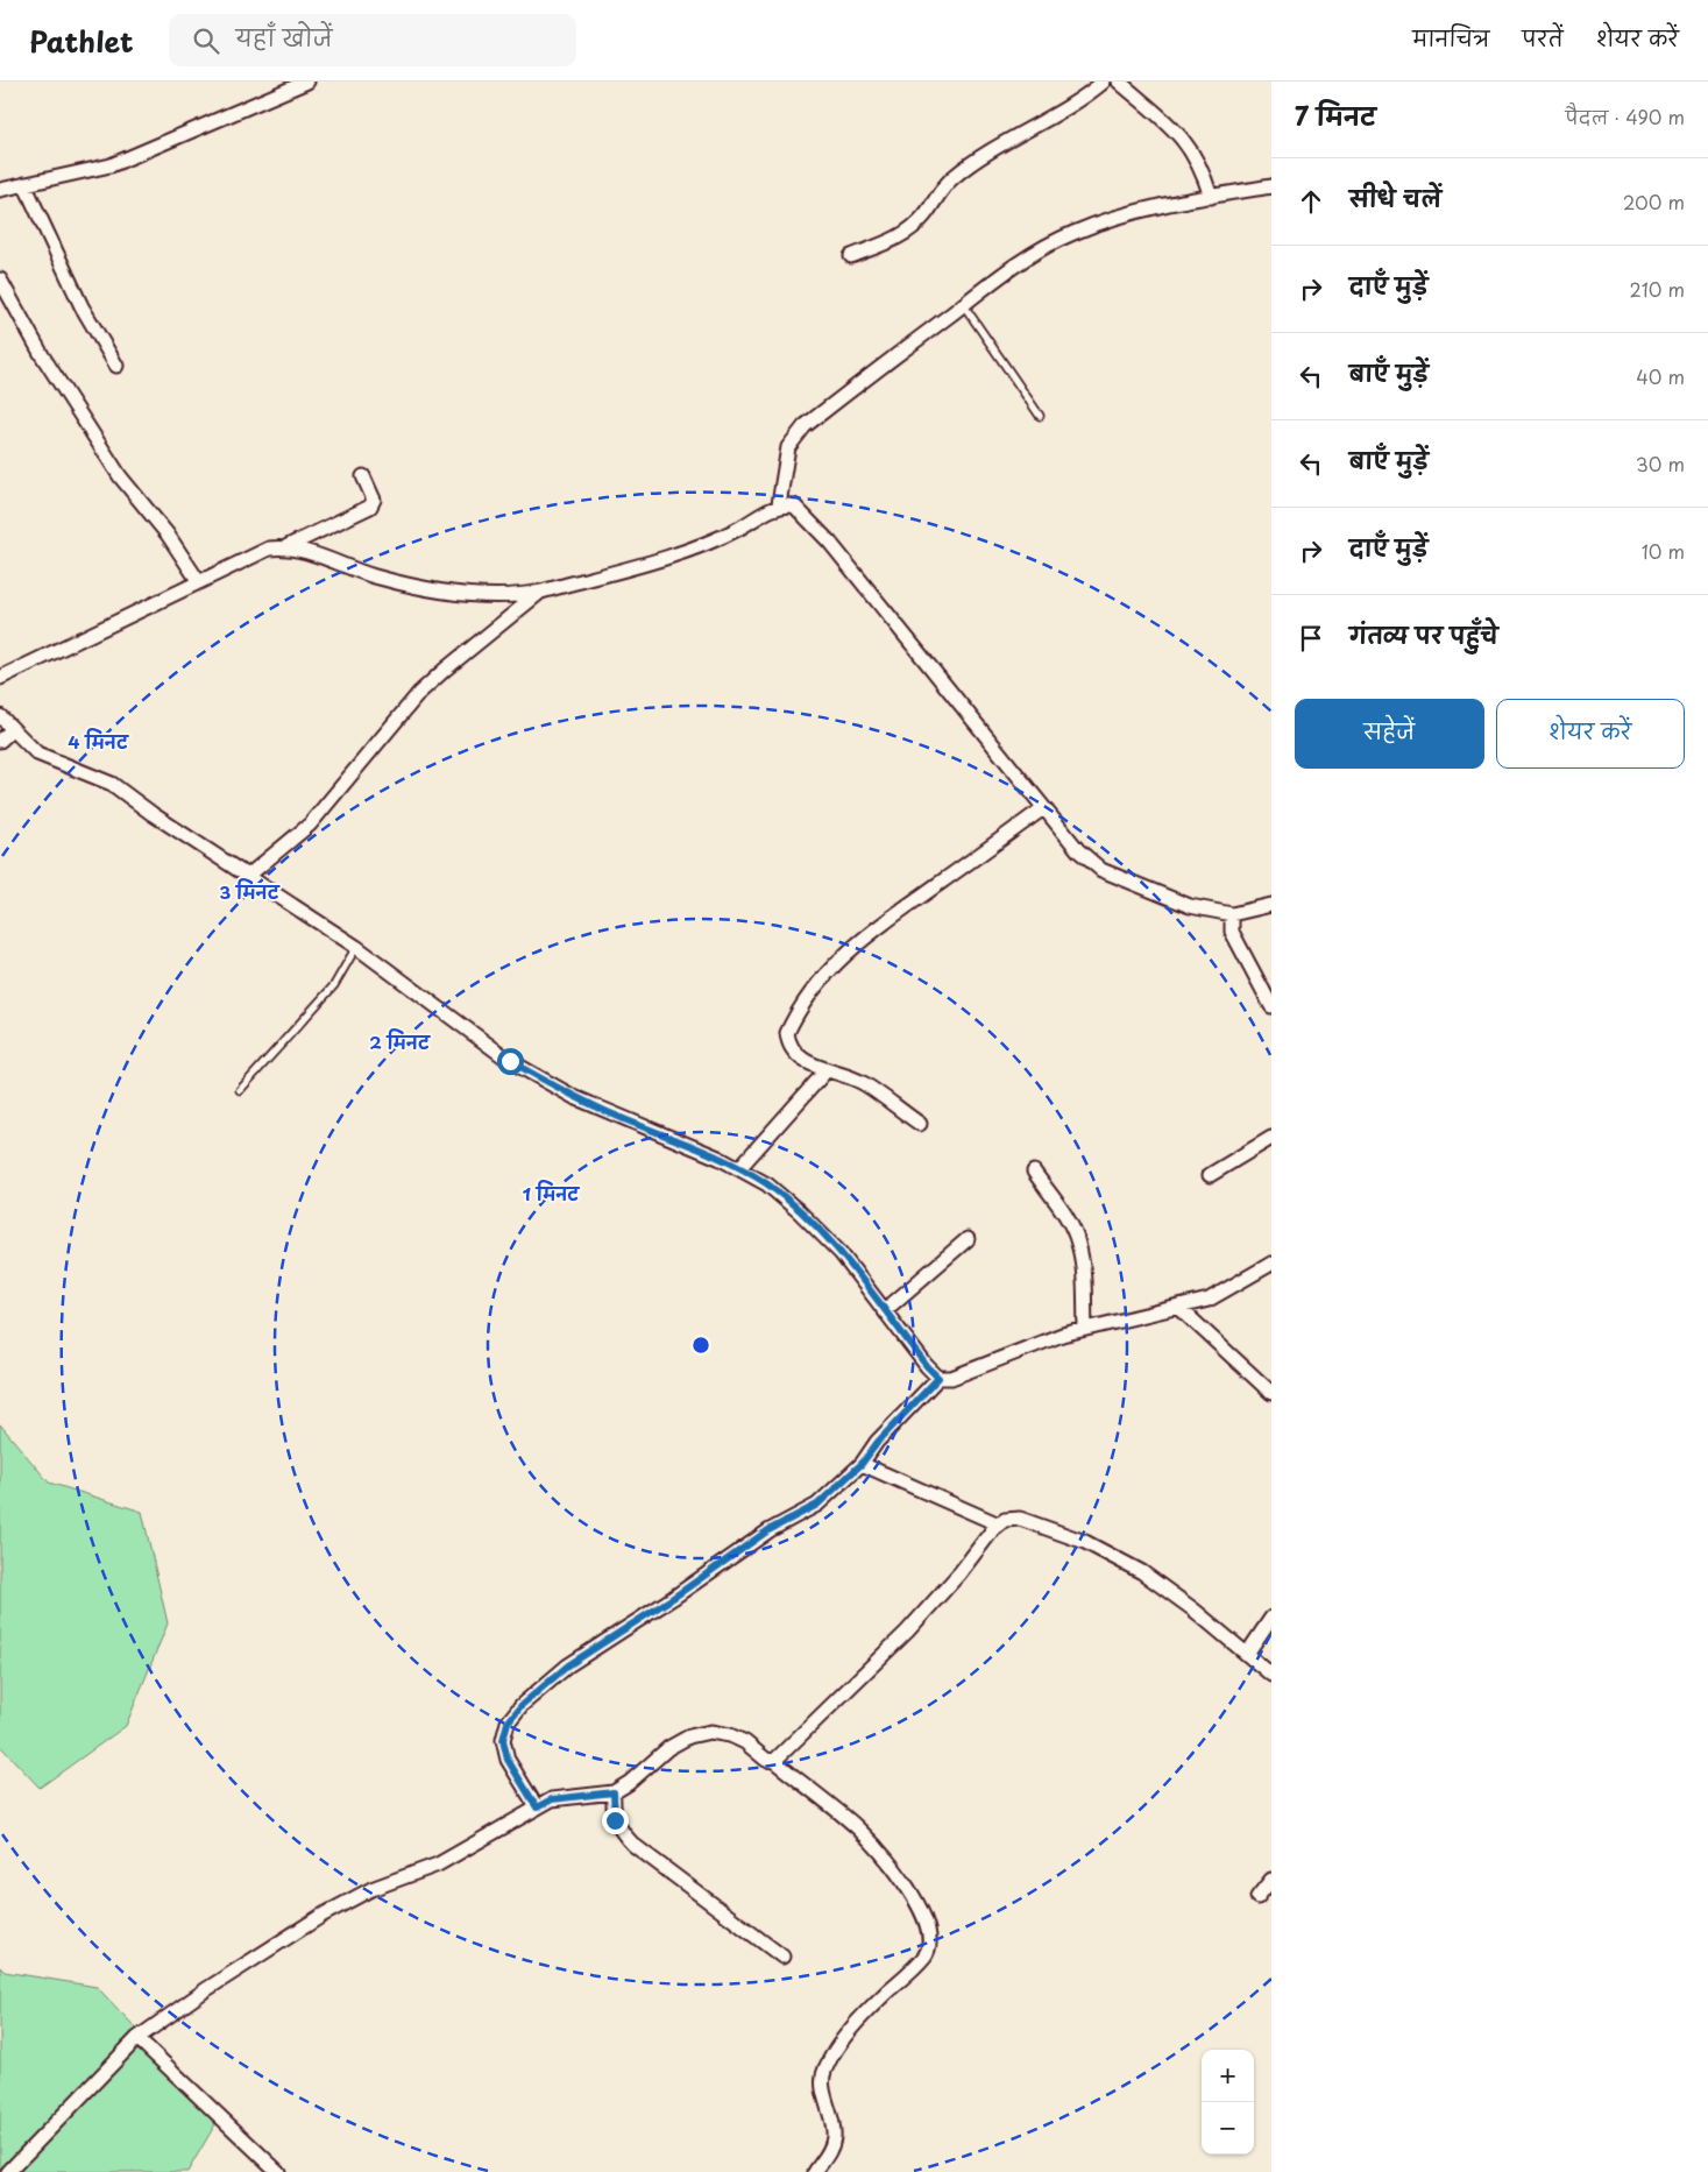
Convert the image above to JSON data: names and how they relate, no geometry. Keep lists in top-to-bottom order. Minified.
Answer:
{"page":{"header":"Pathlet","search":"यहाँ खोजें","nav":["मानचित्र","परतें","शेयर करें"],"heading":["7 मिनट","पैदल · 490 m"],"list":[["सीधे चलें","200 m"],["दाएँ मुड़ें","210 m"],["बाएँ मुड़ें","40 m"],["बाएँ मुड़ें","30 m"],["दाएँ मुड़ें","10 m"],"गंतव्य पर पहुँचे"],"buttons":["सहेजें","शेयर करें"],"map_buttons":["+","−"]},"rings":["4 मिनट","3 मिनट","2 मिनट","1 मिनट"]}
